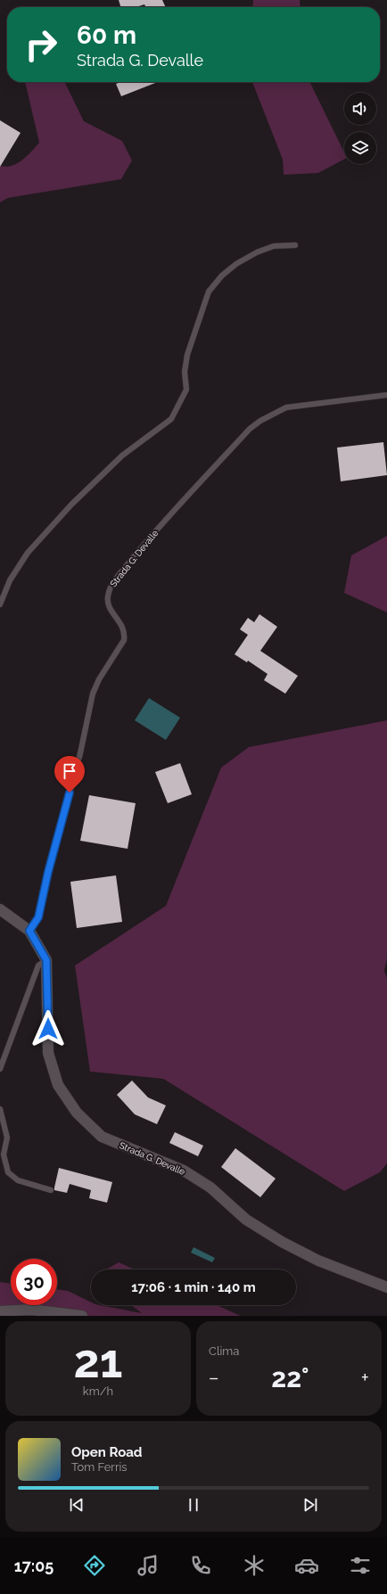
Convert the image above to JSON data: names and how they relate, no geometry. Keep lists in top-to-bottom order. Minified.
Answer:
{"streets":{"street":["Strada G. Devalle"]},"page":{"turn":["60 m","Strada G. Devalle"],"limit":"30","trip":"17:06 · 1 min · 140 m","tile":[["21","km/h"],"Clima"],"heat":["−","22°","+"],"song":["Open Road","Tom Ferris"],"tabs":"17:05"}}
